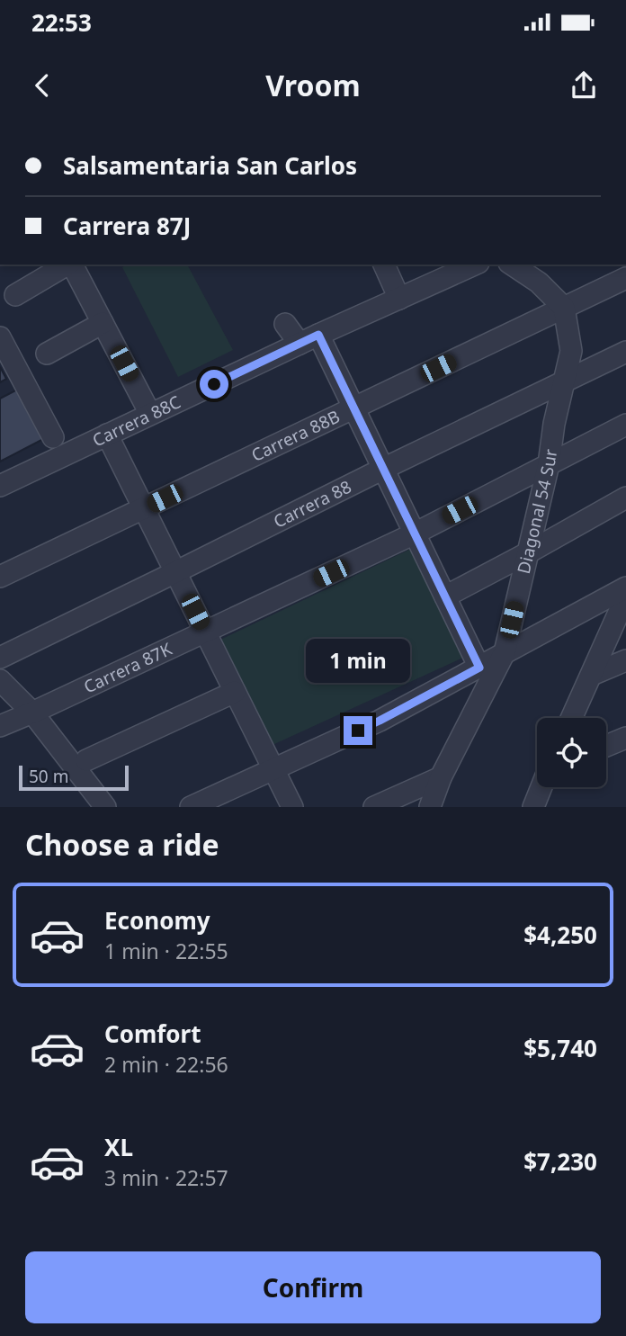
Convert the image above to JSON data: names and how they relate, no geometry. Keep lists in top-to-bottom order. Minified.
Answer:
{"streets":{"street":["Carrera 88C","Carrera 88B","Carrera 88","Diagonal 54 Sur","Carrera 87K"]},"crossings":[["Carrera 88B","Diagonal 54 Sur"],["Carrera 88","Diagonal 54 Sur"],["Diagonal 54 Sur","Carrera 87K"]],"scale_bar":"50 m","page":{"status":"22:53","header":"Vroom","banner":["Salsamentaria San Carlos","Carrera 87J"],"bubble":"1 min","scale":"50 m","heading":"Choose a ride","list":[{"name":"Economy","note":"1 min · 22:55","value":"$4,250"},{"name":"Comfort","note":"2 min · 22:56","value":"$5,740"},{"name":"XL","note":"3 min · 22:57","value":"$7,230"}],"buttons":"Confirm"}}
